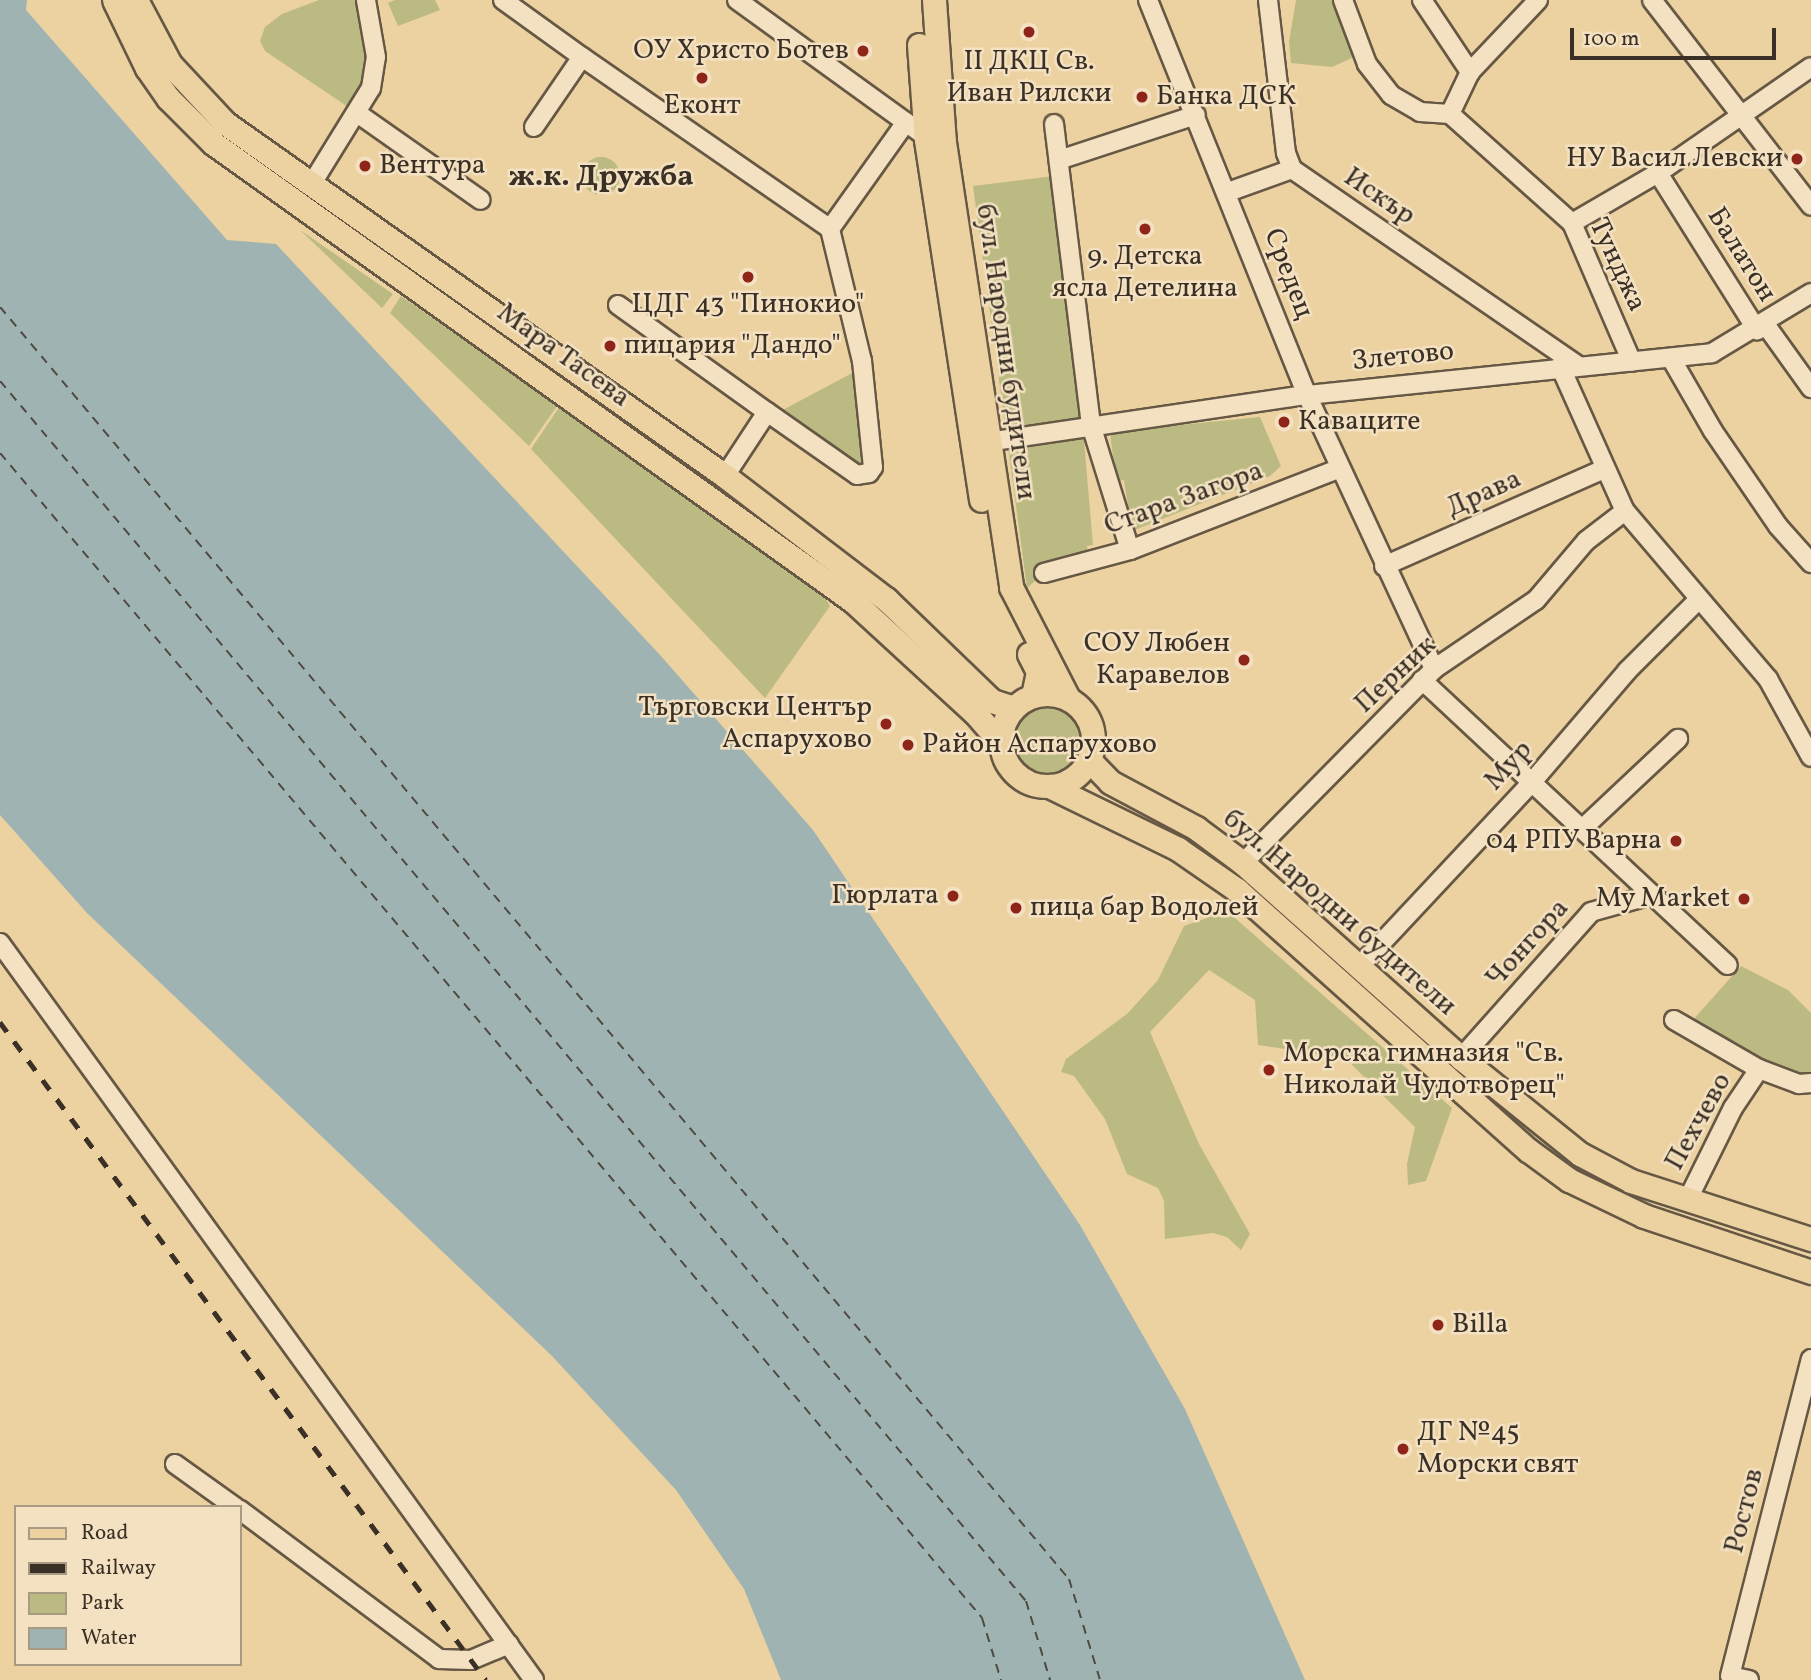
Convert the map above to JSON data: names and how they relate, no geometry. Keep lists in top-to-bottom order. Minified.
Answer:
{"streets":{"main road":["бул. Народни будители","Мара Тасева"],"street":["Искър","Балатон","Тунджа","Средец","Злетово","Драва","Стара Загора","Перник","Мур","Чонгора","Пехчево","Ростов"]},"crossings":[["Искър","Злетово"],["Балатон","Злетово"],["Тунджа","Злетово"],["Средец","Злетово"],["Средец","Драва"],["Средец","Стара Загора"],["Средец","Перник"],["бул. Народни будители","Мара Тасева"],["бул. Народни будители","Злетово"],["бул. Народни будители","Перник"],["бул. Народни будители","Мур"],["бул. Народни будители","Чонгора"],["бул. Народни будители","Пехчево"]],"districts":["ж.к. Дружба"],"places":["II ДКЦ Св. Иван Рилски","ОУ Христо Ботев","Еконт","Банка ДСК","НУ Васил Левски","Вентура","9. Детска ясла Детелина","ЦДГ 43 \"Пинокио\"","пицария \"Дандо\"","Каваците","СОУ Любен Каравелов","Търговски Център Аспарухово","Район Аспарухово","04 РПУ Варна","Гюрлата","My Market","пица бар Водолей","Морска гимназия \"Св. Николай Чудотворец\"","Billa","ДГ №45 Морски свят"],"legend":["Road","Railway","Park","Water"],"scale_bar":"100 m"}
